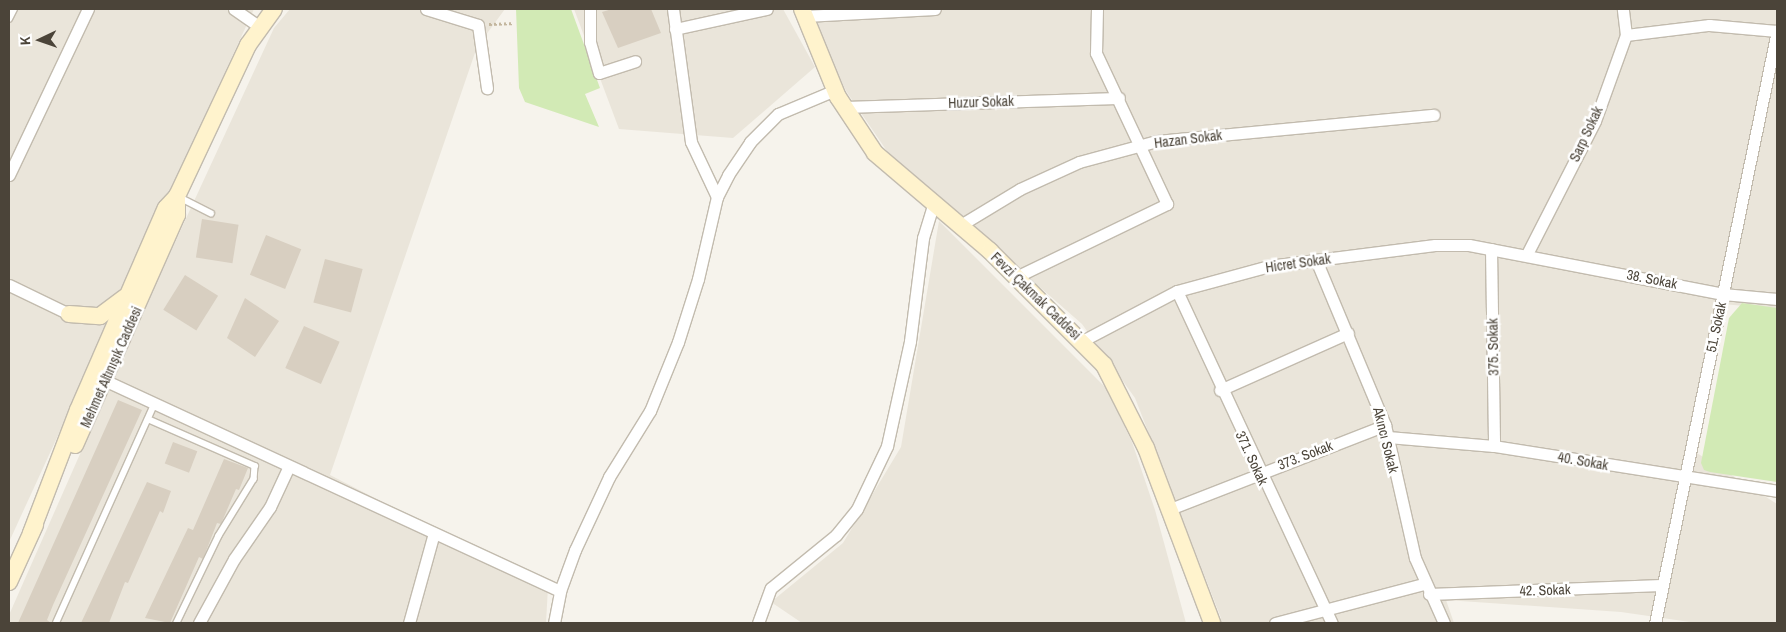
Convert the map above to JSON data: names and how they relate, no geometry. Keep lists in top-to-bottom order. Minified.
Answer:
{"streets":{"main road":["Fevzi Çakmak Caddesi","Mehmet Altınışık Caddesi"],"street":["Huzur Sokak","Sarp Sokak","Hazan Sokak","Hicret Sokak","38. Sokak","51. Sokak","375. Sokak","Akıncı Sokak","373. Sokak","371. Sokak","40. Sokak","42. Sokak"]},"crossings":[["Huzur Sokak","Fevzi Çakmak Caddesi"],["Sarp Sokak","Hicret Sokak"],["Sarp Sokak","38. Sokak"],["Hazan Sokak","Fevzi Çakmak Caddesi"],["Hicret Sokak","38. Sokak"],["Hicret Sokak","Fevzi Çakmak Caddesi"],["Hicret Sokak","375. Sokak"],["Hicret Sokak","Akıncı Sokak"],["Hicret Sokak","371. Sokak"],["38. Sokak","51. Sokak"],["Fevzi Çakmak Caddesi","373. Sokak"],["51. Sokak","40. Sokak"],["51. Sokak","42. Sokak"],["375. Sokak","40. Sokak"],["Akıncı Sokak","373. Sokak"],["Akıncı Sokak","40. Sokak"],["Akıncı Sokak","42. Sokak"],["373. Sokak","371. Sokak"],["371. Sokak","42. Sokak"]],"north":"left"}
